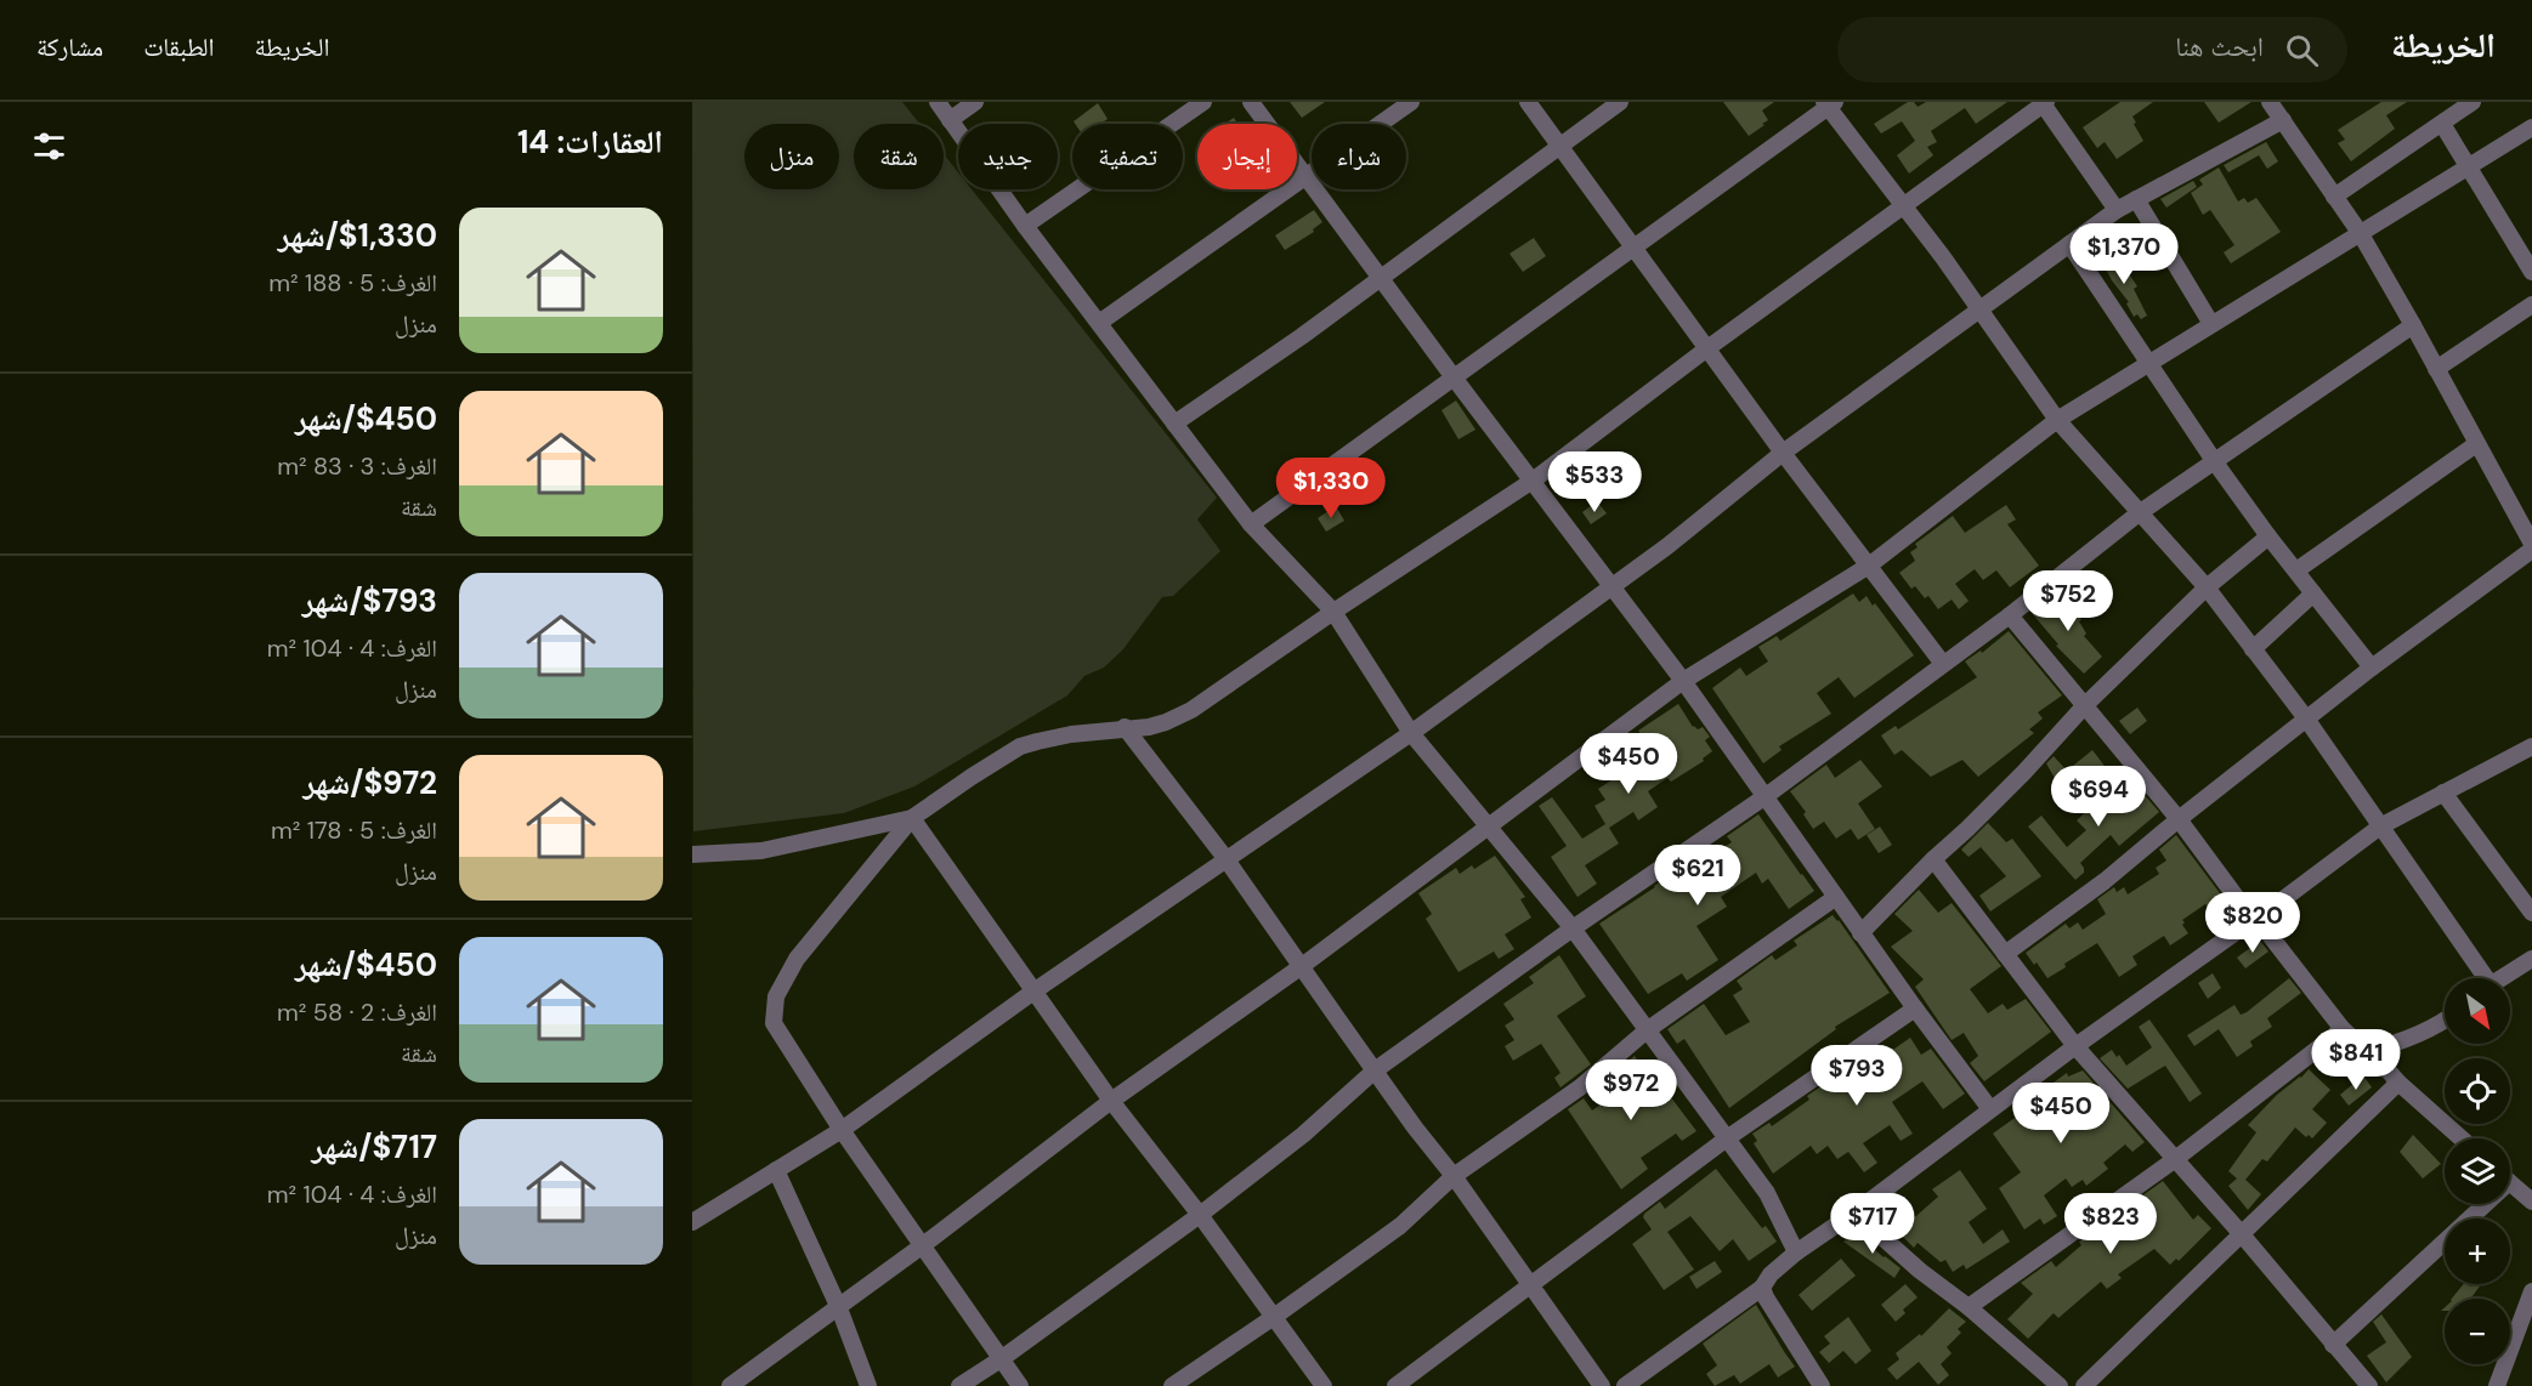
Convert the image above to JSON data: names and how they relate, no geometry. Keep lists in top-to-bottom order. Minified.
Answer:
{"north":"bottom right","page":{"header":"الخريطة","search":"ابحث هنا","nav":["الخريطة","الطبقات","مشاركة"],"heading":"العقارات: 14","chip":["شراء","إيجار","تصفية","جديد","شقة","منزل"],"list":[{"name":"$1,330/شهر","note":"الغرف: 5 · 188 m² · منزل"},{"name":"$450/شهر","note":"الغرف: 3 · 83 m² · شقة"},{"name":"$793/شهر","note":"الغرف: 4 · 104 m² · منزل"},{"name":"$972/شهر","note":"الغرف: 5 · 178 m² · منزل"},{"name":"$450/شهر","note":"الغرف: 2 · 58 m² · شقة"},{"name":"$717/شهر","note":"الغرف: 4 · 104 m² · منزل"}],"price":["$1,370","$533","$1,330","$752","$450","$694","$621","$820","$841","$793","$972","$450","$717","$823"],"map_buttons":["+","−"]}}
